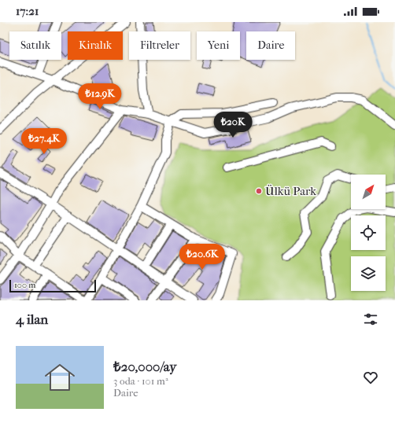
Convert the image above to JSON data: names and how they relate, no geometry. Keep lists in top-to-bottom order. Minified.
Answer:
{"places":["Ülkü Park"],"scale_bar":"100 m","north":"top right","page":{"status":"17:21","chip":["Satılık","Kiralık","Filtreler","Yeni","Daire"],"price":["₺12.9K","₺20K","₺27.4K","₺20.6K"],"scale":"100 m","heading":"4 ilan","list":[{"name":"₺20,000/ay","note":"3 oda · 101 m² · Daire"}]}}
